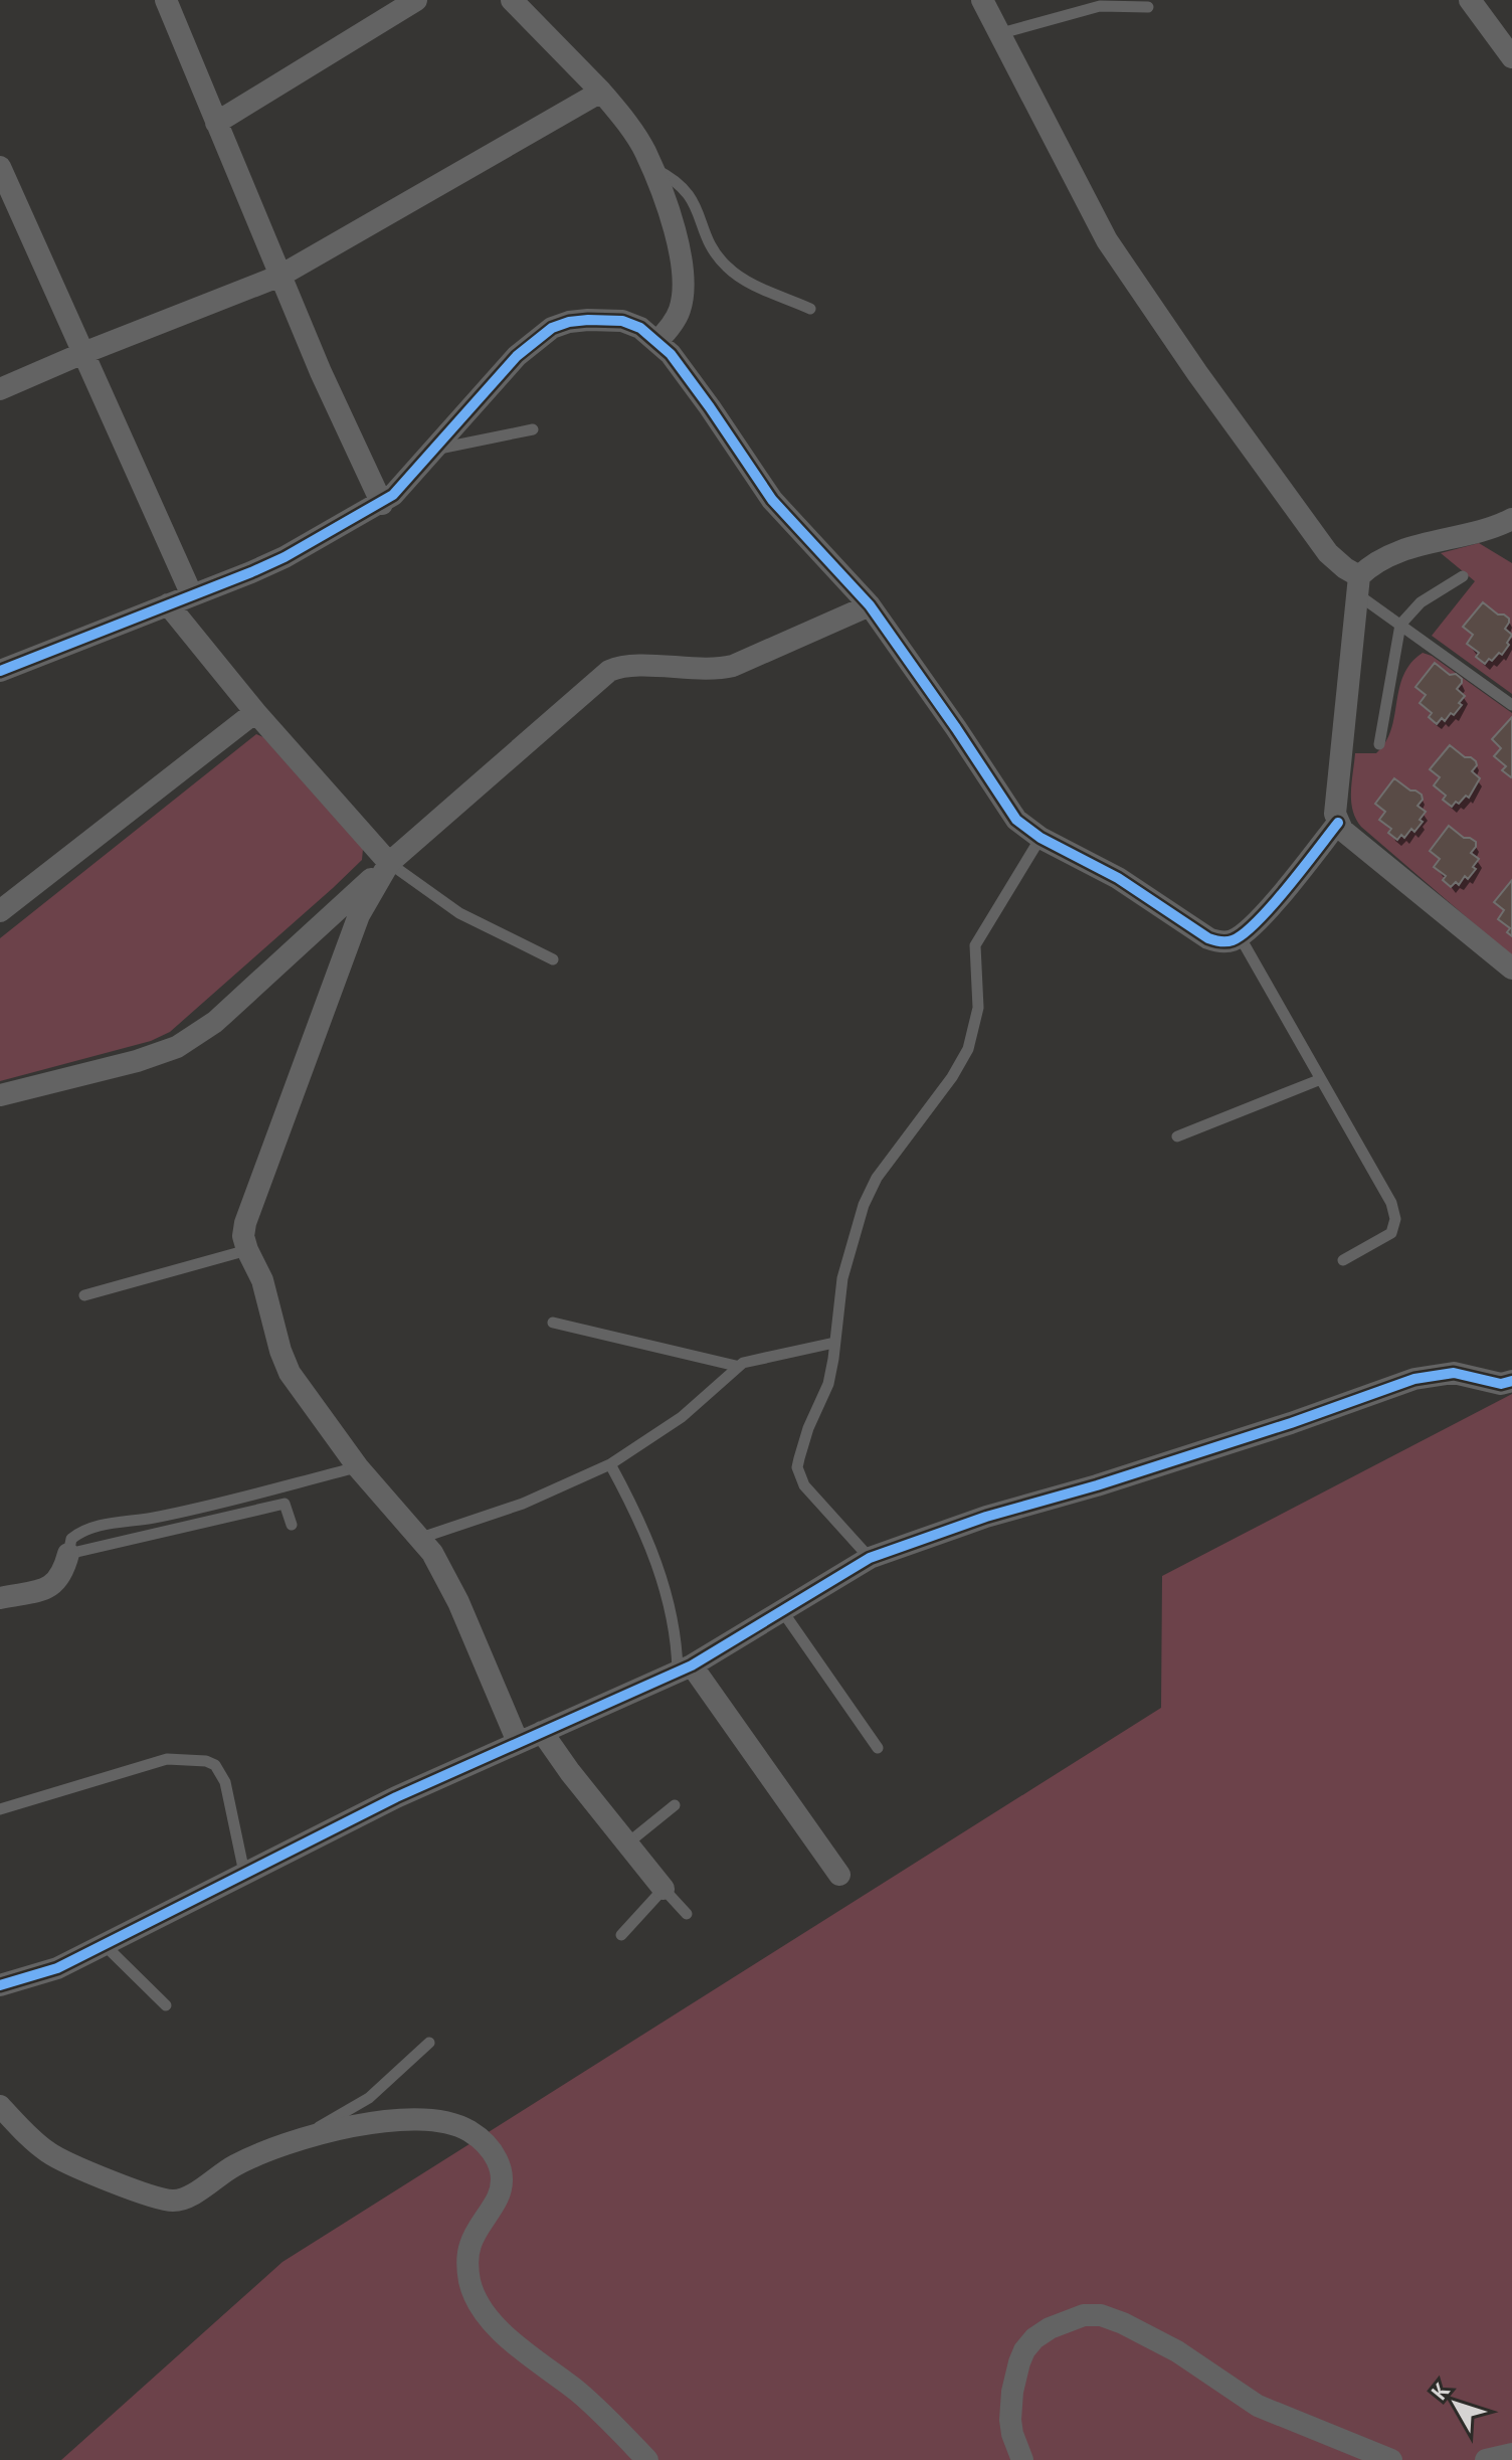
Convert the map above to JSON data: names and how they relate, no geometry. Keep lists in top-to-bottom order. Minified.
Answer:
{"north":"top left"}
